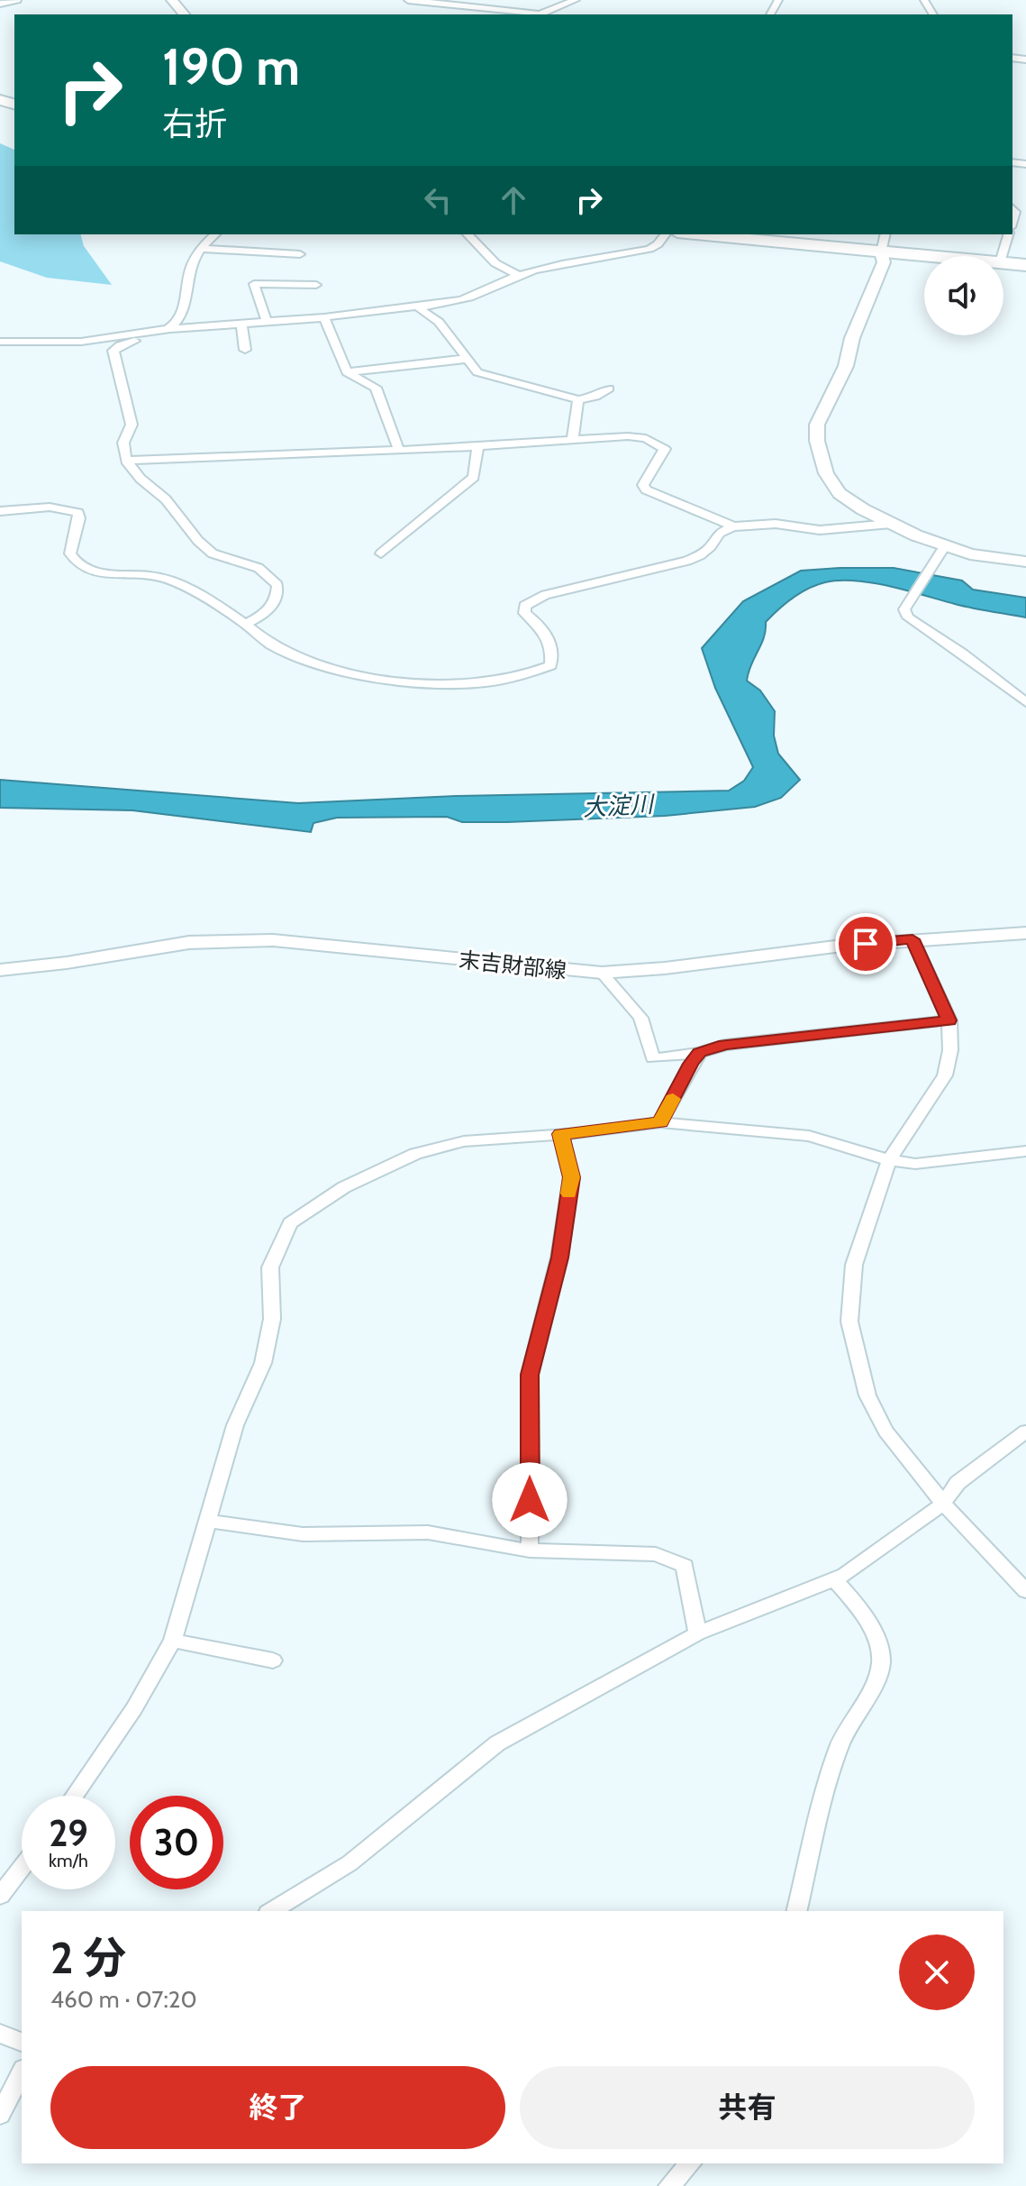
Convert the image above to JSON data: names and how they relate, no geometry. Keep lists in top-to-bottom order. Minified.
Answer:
{"streets":{"street":["末吉財部線"]},"water":["大淀川"],"page":{"turn":["190 m","右折"],"speed":"29 km/h","limit":"30","heading":["2 分","460 m · 07:20"],"buttons":["終了","共有"]}}
